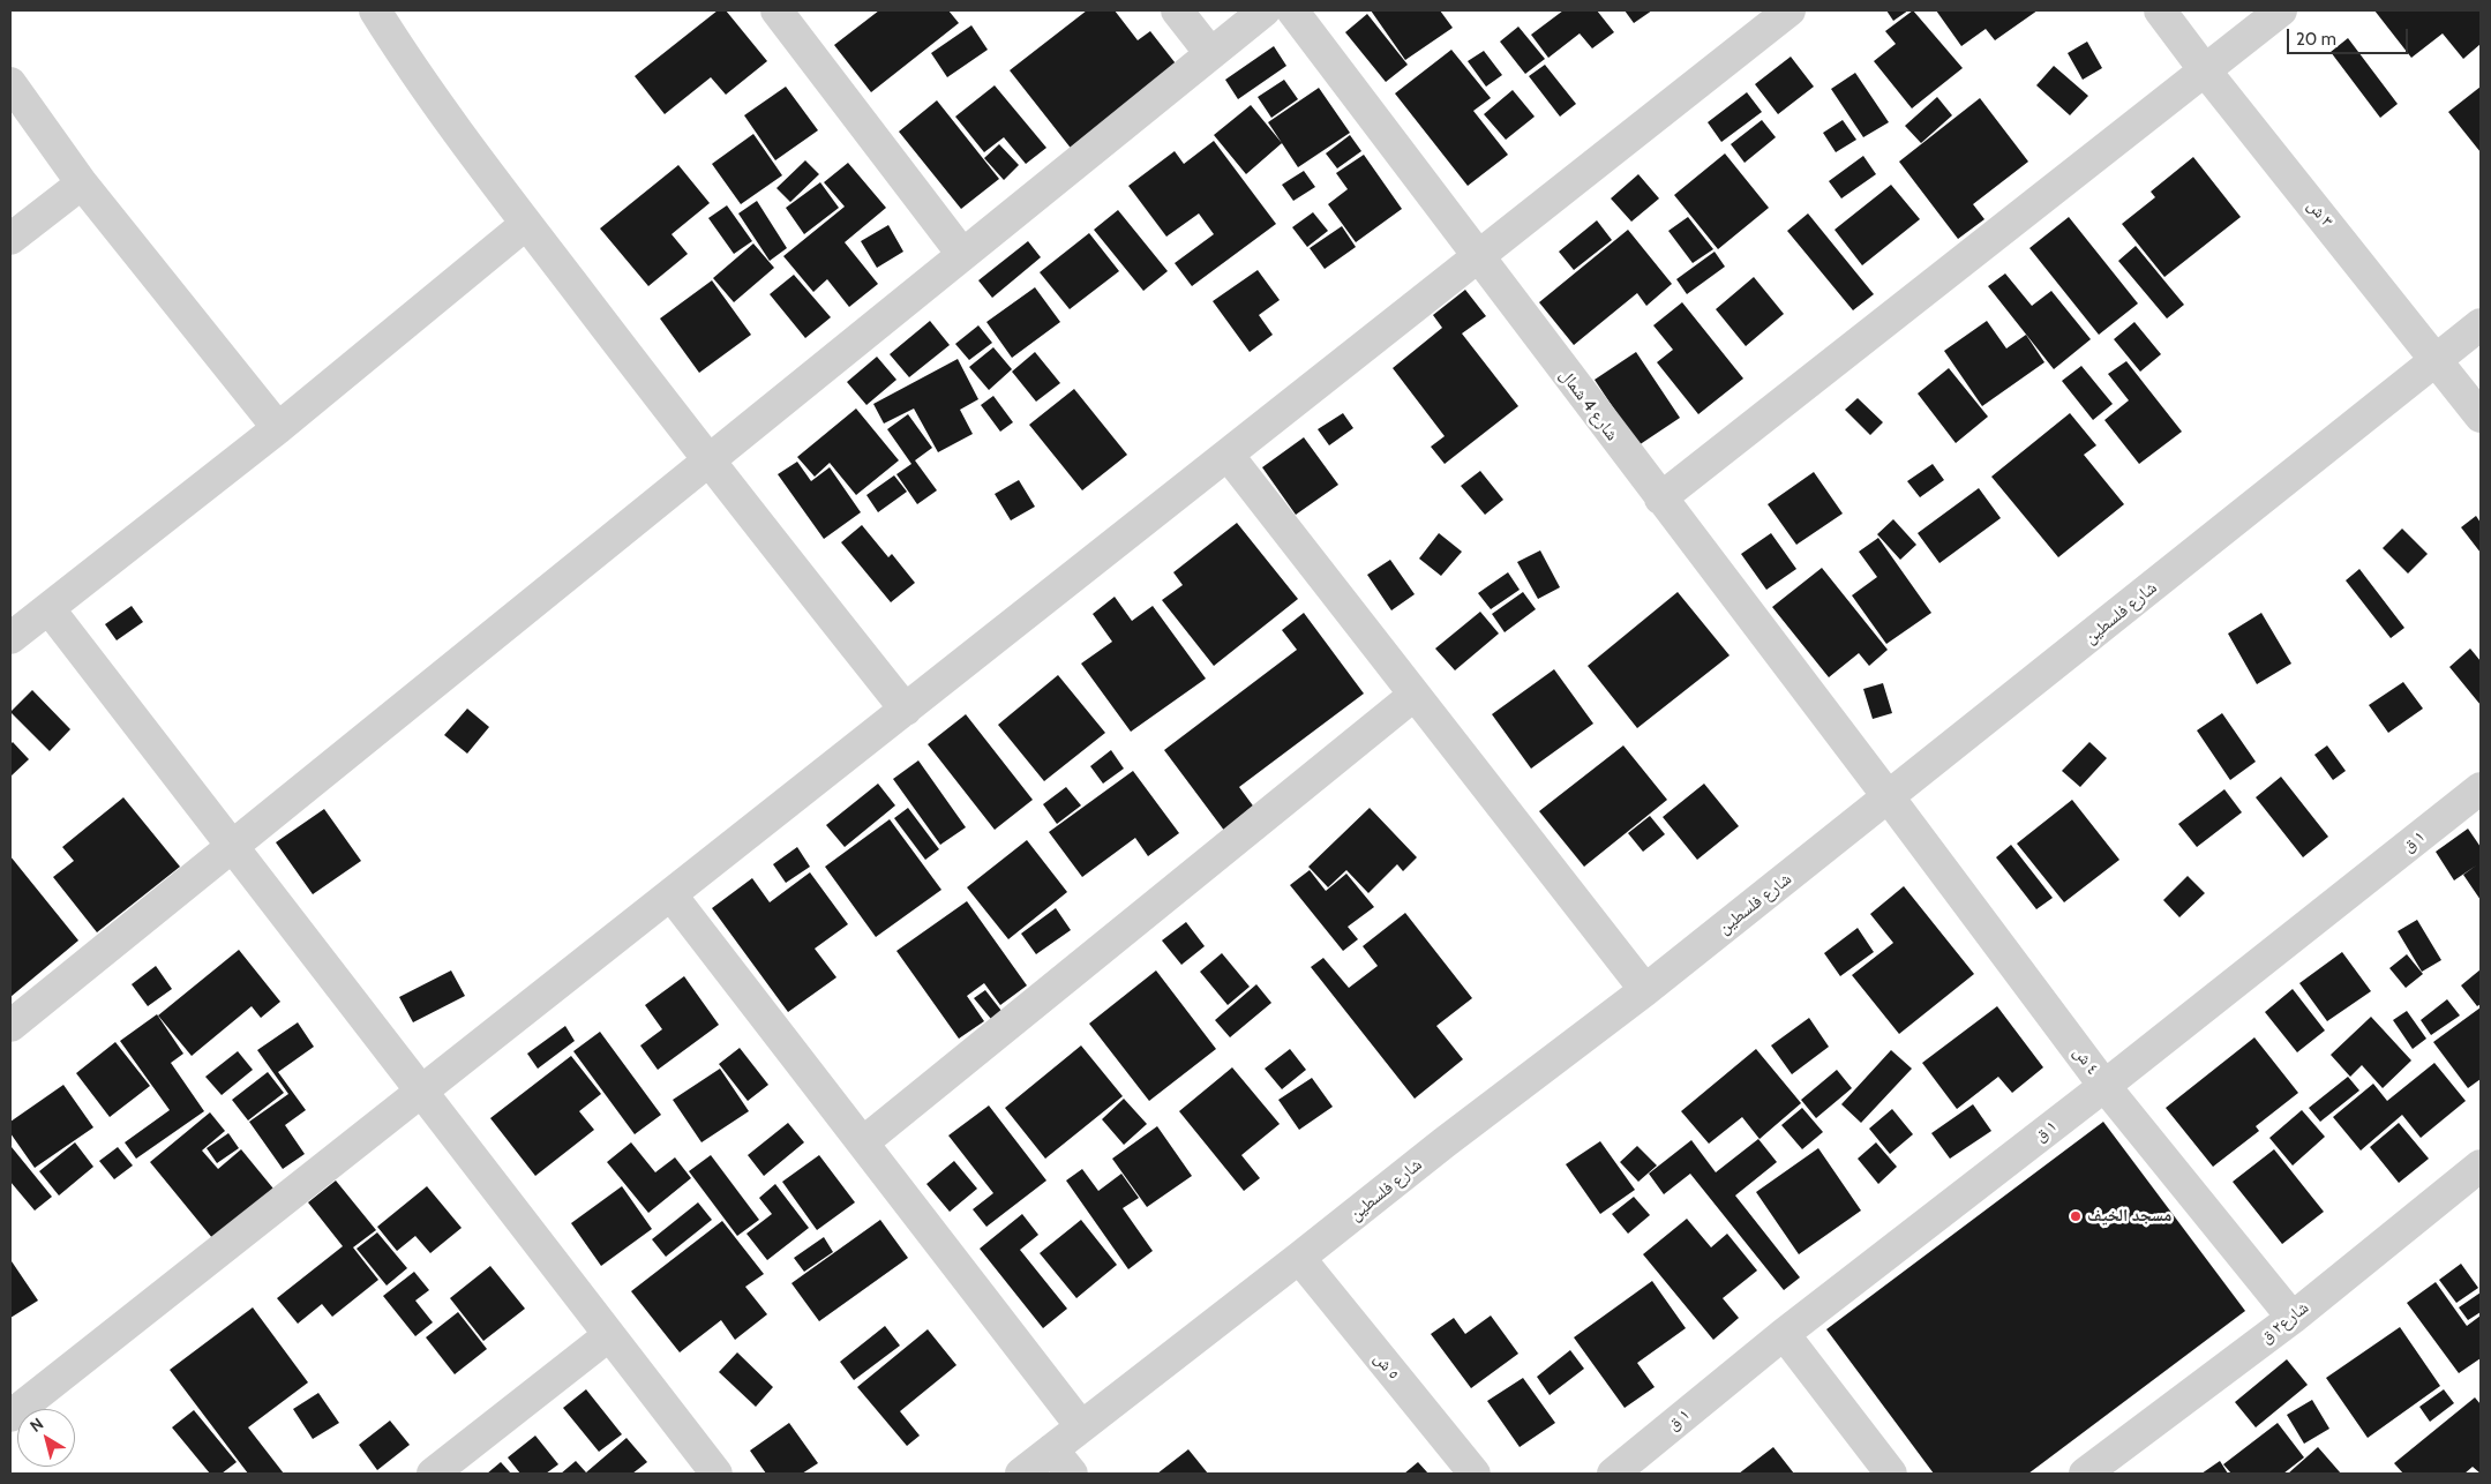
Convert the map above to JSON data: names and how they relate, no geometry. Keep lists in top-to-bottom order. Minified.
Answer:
{"streets":{"street":["٣ ش","شارع 4 شمال","شارع فلسطين","١ ق","٤ ش","شارع٢ ق","٥ ش"]},"crossings":[["٣ ش","شارع فلسطين"],["شارع 4 شمال","شارع فلسطين"],["شارع 4 شمال","٤ ش"],["شارع فلسطين","٤ ش"],["شارع فلسطين","٥ ش"],["١ ق","٤ ش"],["٤ ش","شارع٢ ق"]],"places":["مسجد الخيف"],"scale_bar":"20 m","north":"top left"}
